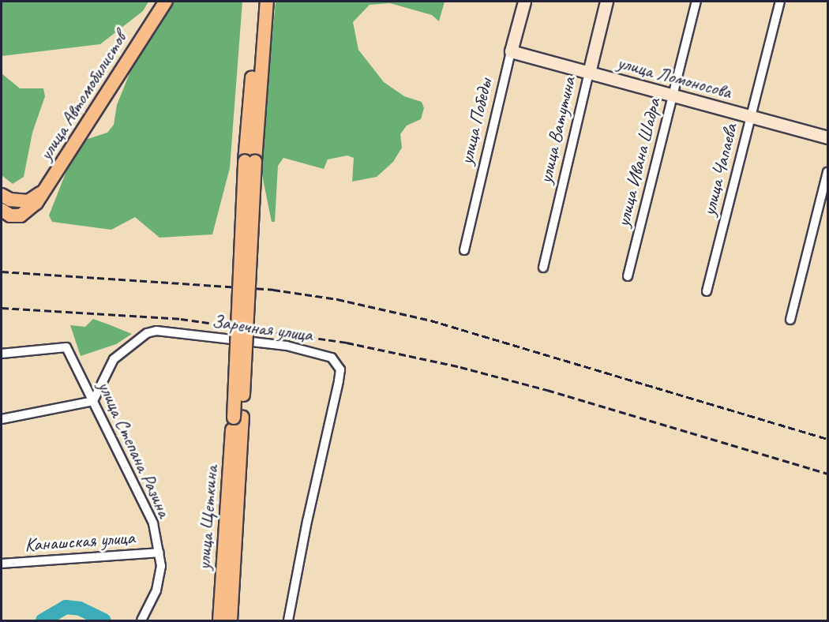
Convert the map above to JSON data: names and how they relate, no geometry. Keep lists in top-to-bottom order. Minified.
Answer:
{"streets":{"main road":["улица Автомобилистов","улица Щеткина"],"street":["улица Ломоносова","улица Победы","улица Ватутина","улица Ивана Шадра","улица Чапаева","Заречная улица","улица Степана Разина","Канашская улица"]},"crossings":[["улица Ломоносова","улица Победы"],["улица Ломоносова","улица Ватутина"],["улица Ломоносова","улица Ивана Шадра"],["улица Ломоносова","улица Чапаева"],["Заречная улица","улица Степана Разина"],["улица Степана Разина","Канашская улица"]]}
